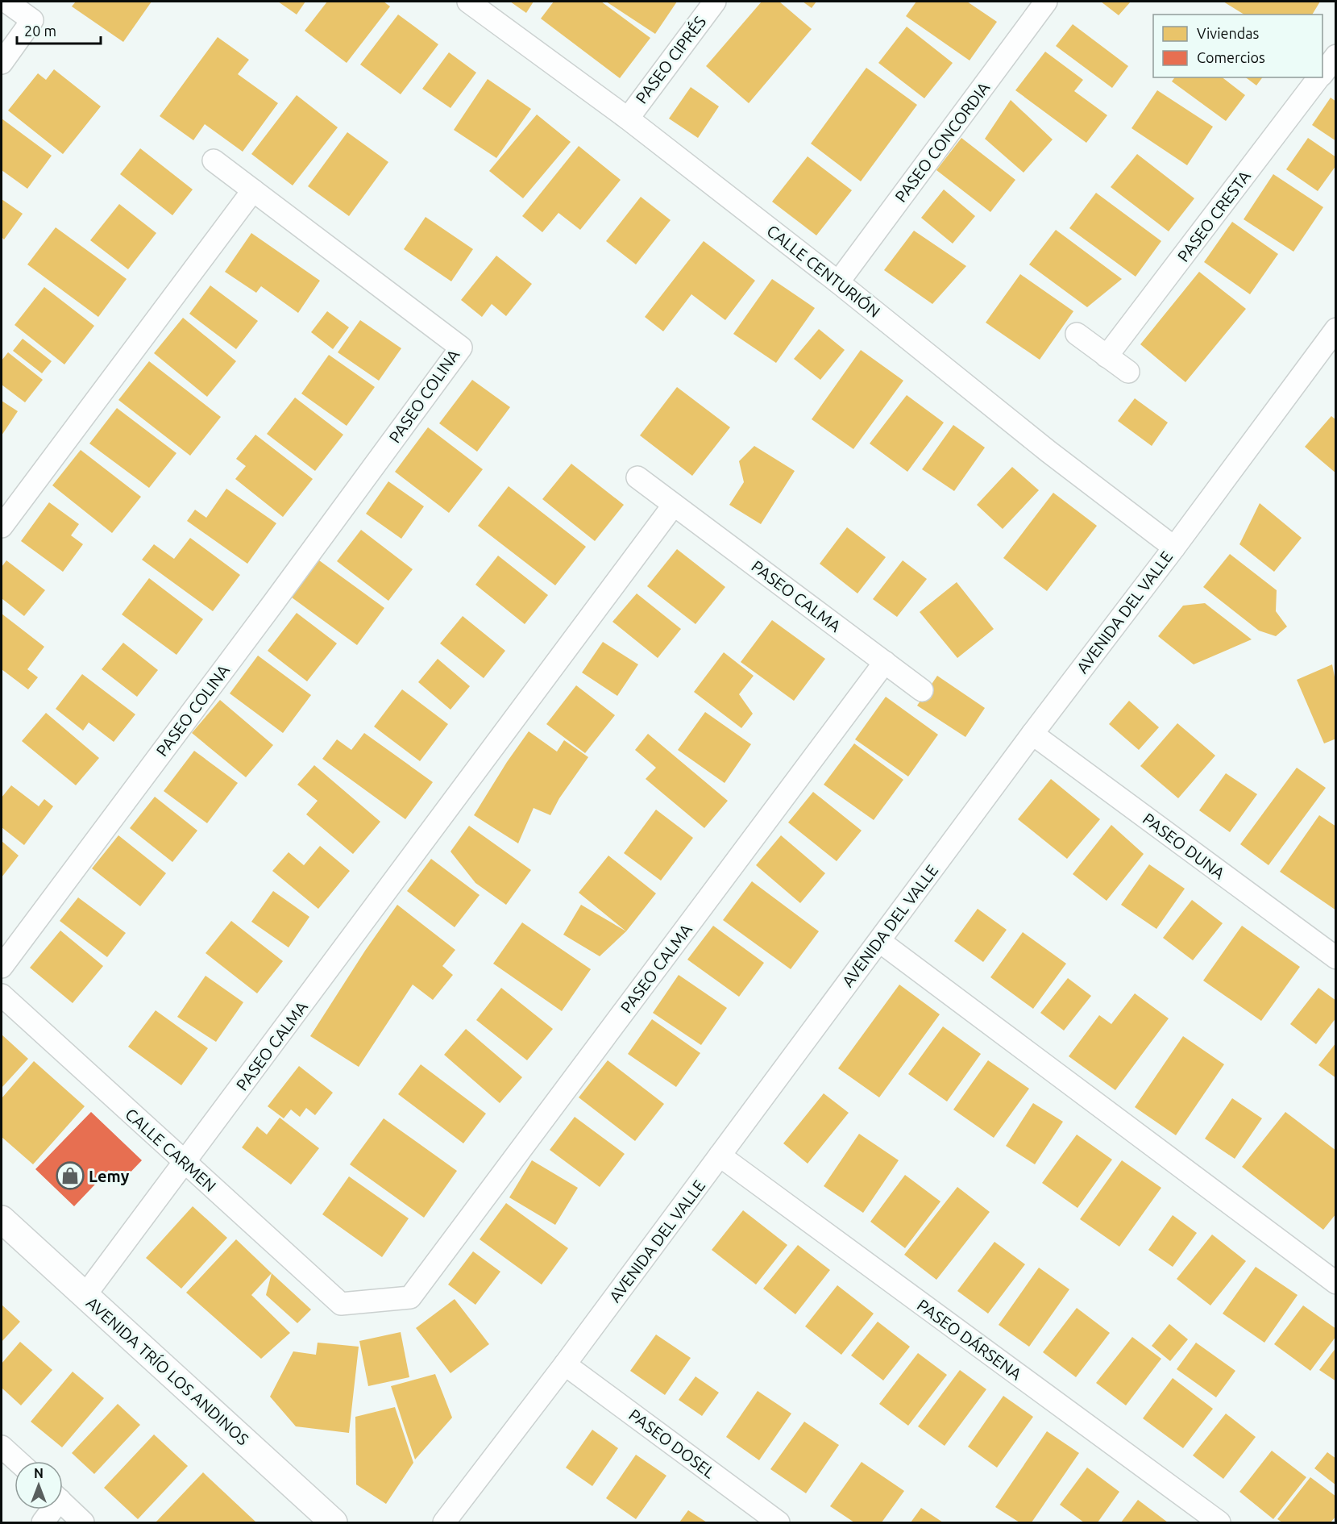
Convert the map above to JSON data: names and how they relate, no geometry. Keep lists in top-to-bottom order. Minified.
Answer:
{"streets":{"street":["PASEO CIPRÉS","PASEO CONCORDIA","PASEO CRESTA","CALLE CENTURIÓN","PASEO COLINA","PASEO CALMA","AVENIDA DEL VALLE","PASEO DUNA","CALLE CARMEN","PASEO DÁRSENA","AVENIDA TRÍO LOS ANDINOS","PASEO DOSEL"]},"crossings":[["PASEO CIPRÉS","CALLE CENTURIÓN"],["PASEO CONCORDIA","CALLE CENTURIÓN"],["CALLE CENTURIÓN","AVENIDA DEL VALLE"],["PASEO CALMA","CALLE CARMEN"],["PASEO CALMA","AVENIDA TRÍO LOS ANDINOS"],["AVENIDA DEL VALLE","PASEO DUNA"],["AVENIDA DEL VALLE","PASEO DÁRSENA"],["AVENIDA DEL VALLE","PASEO DOSEL"]],"places":{"shop":["Lemy"]},"legend":["Viviendas","Comercios"],"scale_bar":"20 m","north":"top"}
